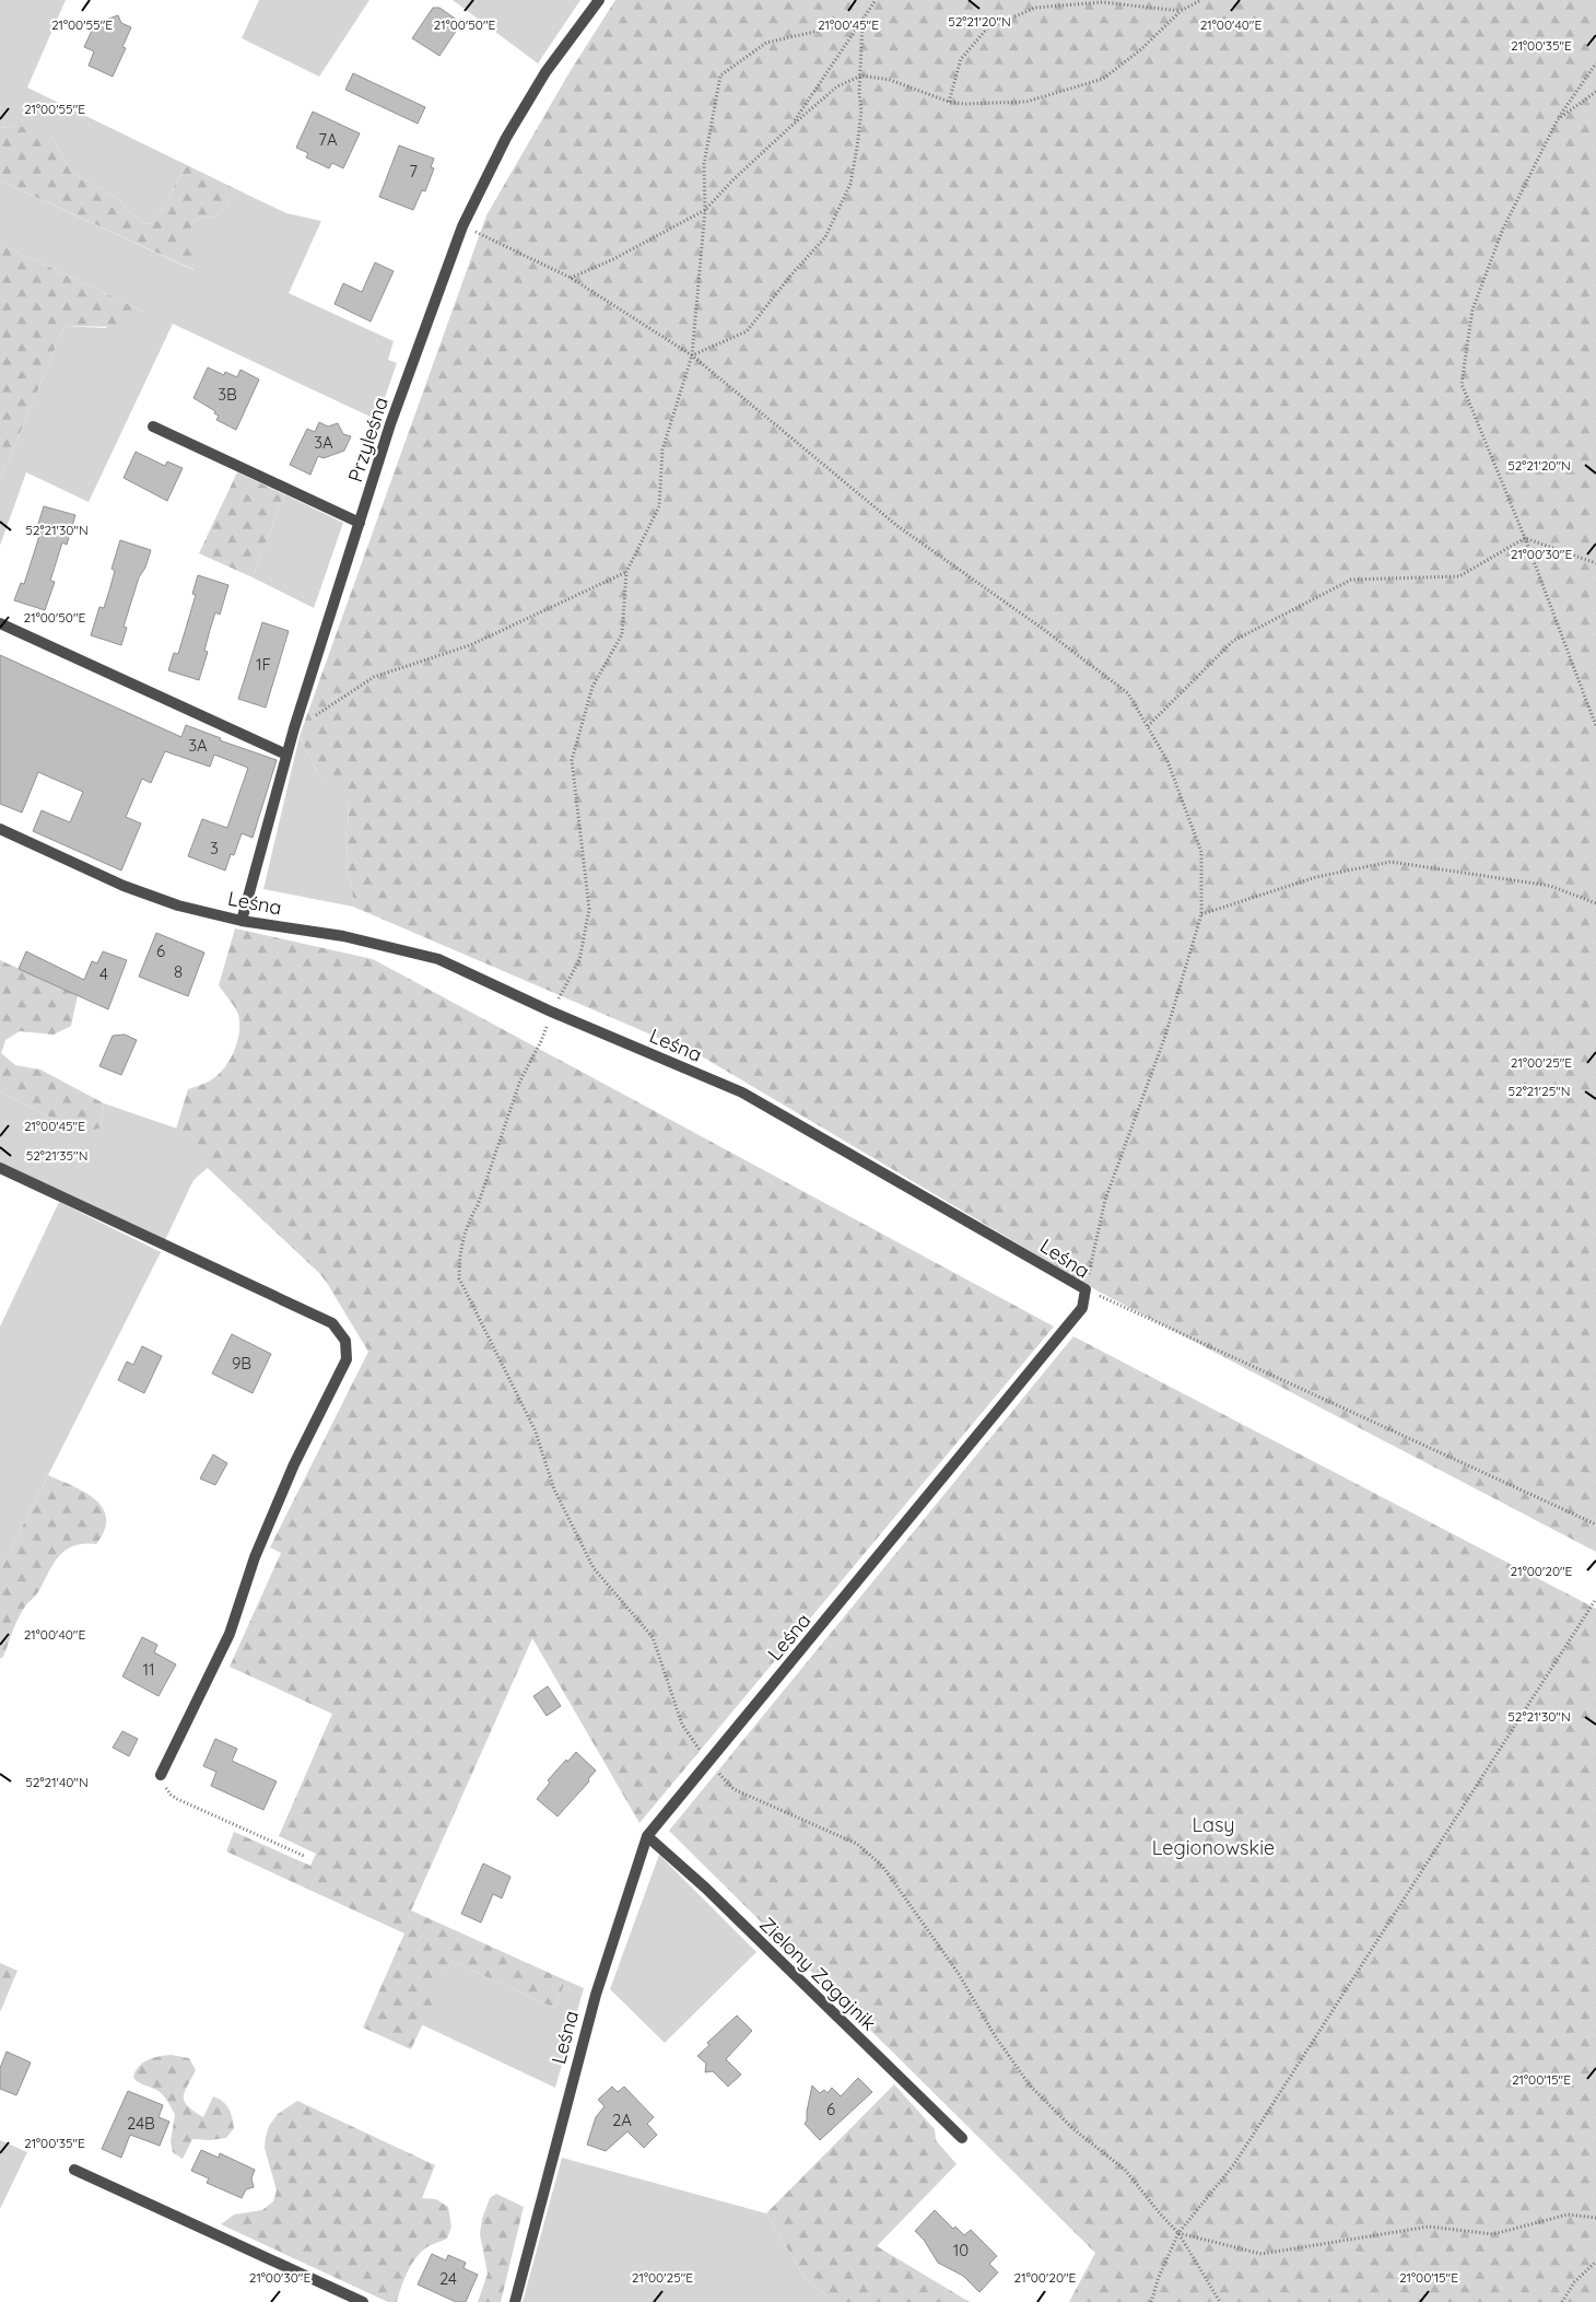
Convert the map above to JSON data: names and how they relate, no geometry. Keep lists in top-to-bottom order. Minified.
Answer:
{"streets":{"street":["Przyleśna","Leśna","Zielony Zagajnik"]},"crossings":[["Przyleśna","Leśna"],["Leśna","Zielony Zagajnik"]],"parks":["Lasy Legionowskie"],"house_numbers":["7A","7","3B","3A","1F","3A","3","6","8","4","9B","11","6","2A","24B","10","24"],"coordinates":["52°21'20\"N","21°00'55\"E","21°00'50\"E","21°00'45\"E","21°00'40\"E","21°00'35\"E","52°21'30\"N","21°00'30\"E","21°00'25\"E","52°21'25\"N","52°21'35\"N","21°00'20\"E","52°21'40\"N","21°00'15\"E"]}
